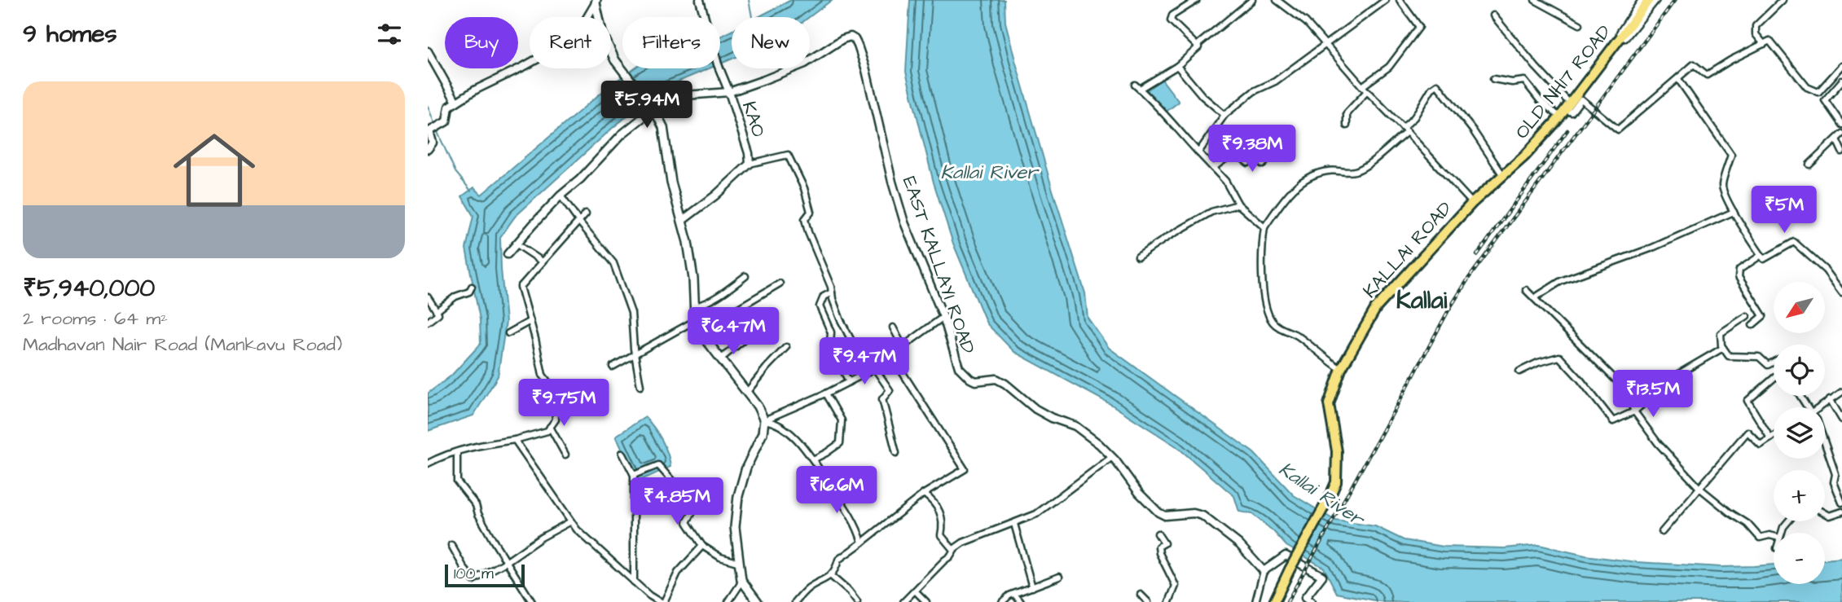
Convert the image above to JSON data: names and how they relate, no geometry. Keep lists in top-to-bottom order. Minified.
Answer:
{"streets":{"main road":["OLD NH17 ROAD","KALLAI ROAD"],"street":["KAO","EAST KALLAYI ROAD"]},"crossings":[["OLD NH17 ROAD","KALLAI ROAD"],["KAO","EAST KALLAYI ROAD"]],"districts":["Kallai"],"water":["Kallai River"],"scale_bar":"100 m","north":"bottom left","page":{"heading":"9 homes","chip":["Buy","Rent","Filters","New"],"list":[{"name":"₹5,940,000","note":"2 rooms · 64 m² · Madhavan Nair Road (Mankavu Road)"}],"price":["₹5.94M","₹9.38M","₹5M","₹6.47M","₹9.47M","₹13.5M","₹9.75M","₹16.6M","₹4.85M"],"map_buttons":["+","−"],"scale":"100 m"}}
